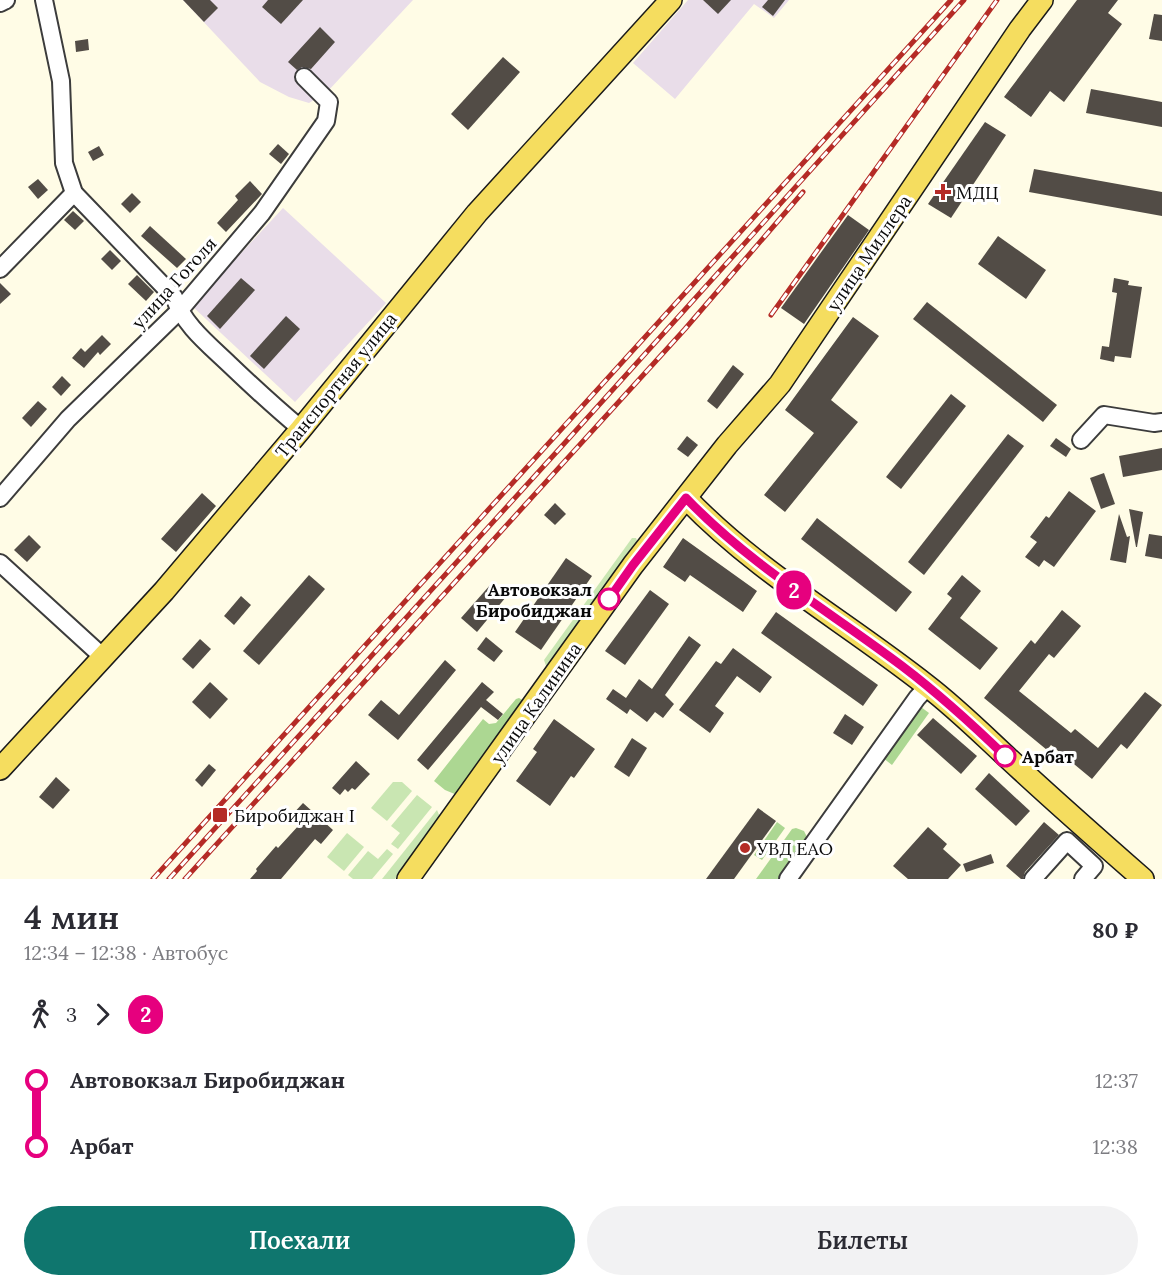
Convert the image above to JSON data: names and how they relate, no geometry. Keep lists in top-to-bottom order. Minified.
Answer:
{"streets":{"main road":["улица Миллера","Транспортная улица","улица Калинина"],"street":["улица Гоголя"]},"crossings":[["улица Миллера","улица Калинина"]],"places":{"health":["МДЦ"],"other":["Автовокзал Биробиджан","Арбат","УВД ЕАО"],"transit":["Биробиджан I"]},"lines":["bus line 2"],"page":{"on_map":"2","heading":["4 мин","12:34 – 12:38 · Автобус","80 ₽"],"legs":["3","2"],"list":[{"name":"Автовокзал Биробиджан","value":"12:37"},{"name":"Арбат","value":"12:38"}],"buttons":["Поехали","Билеты"]}}
